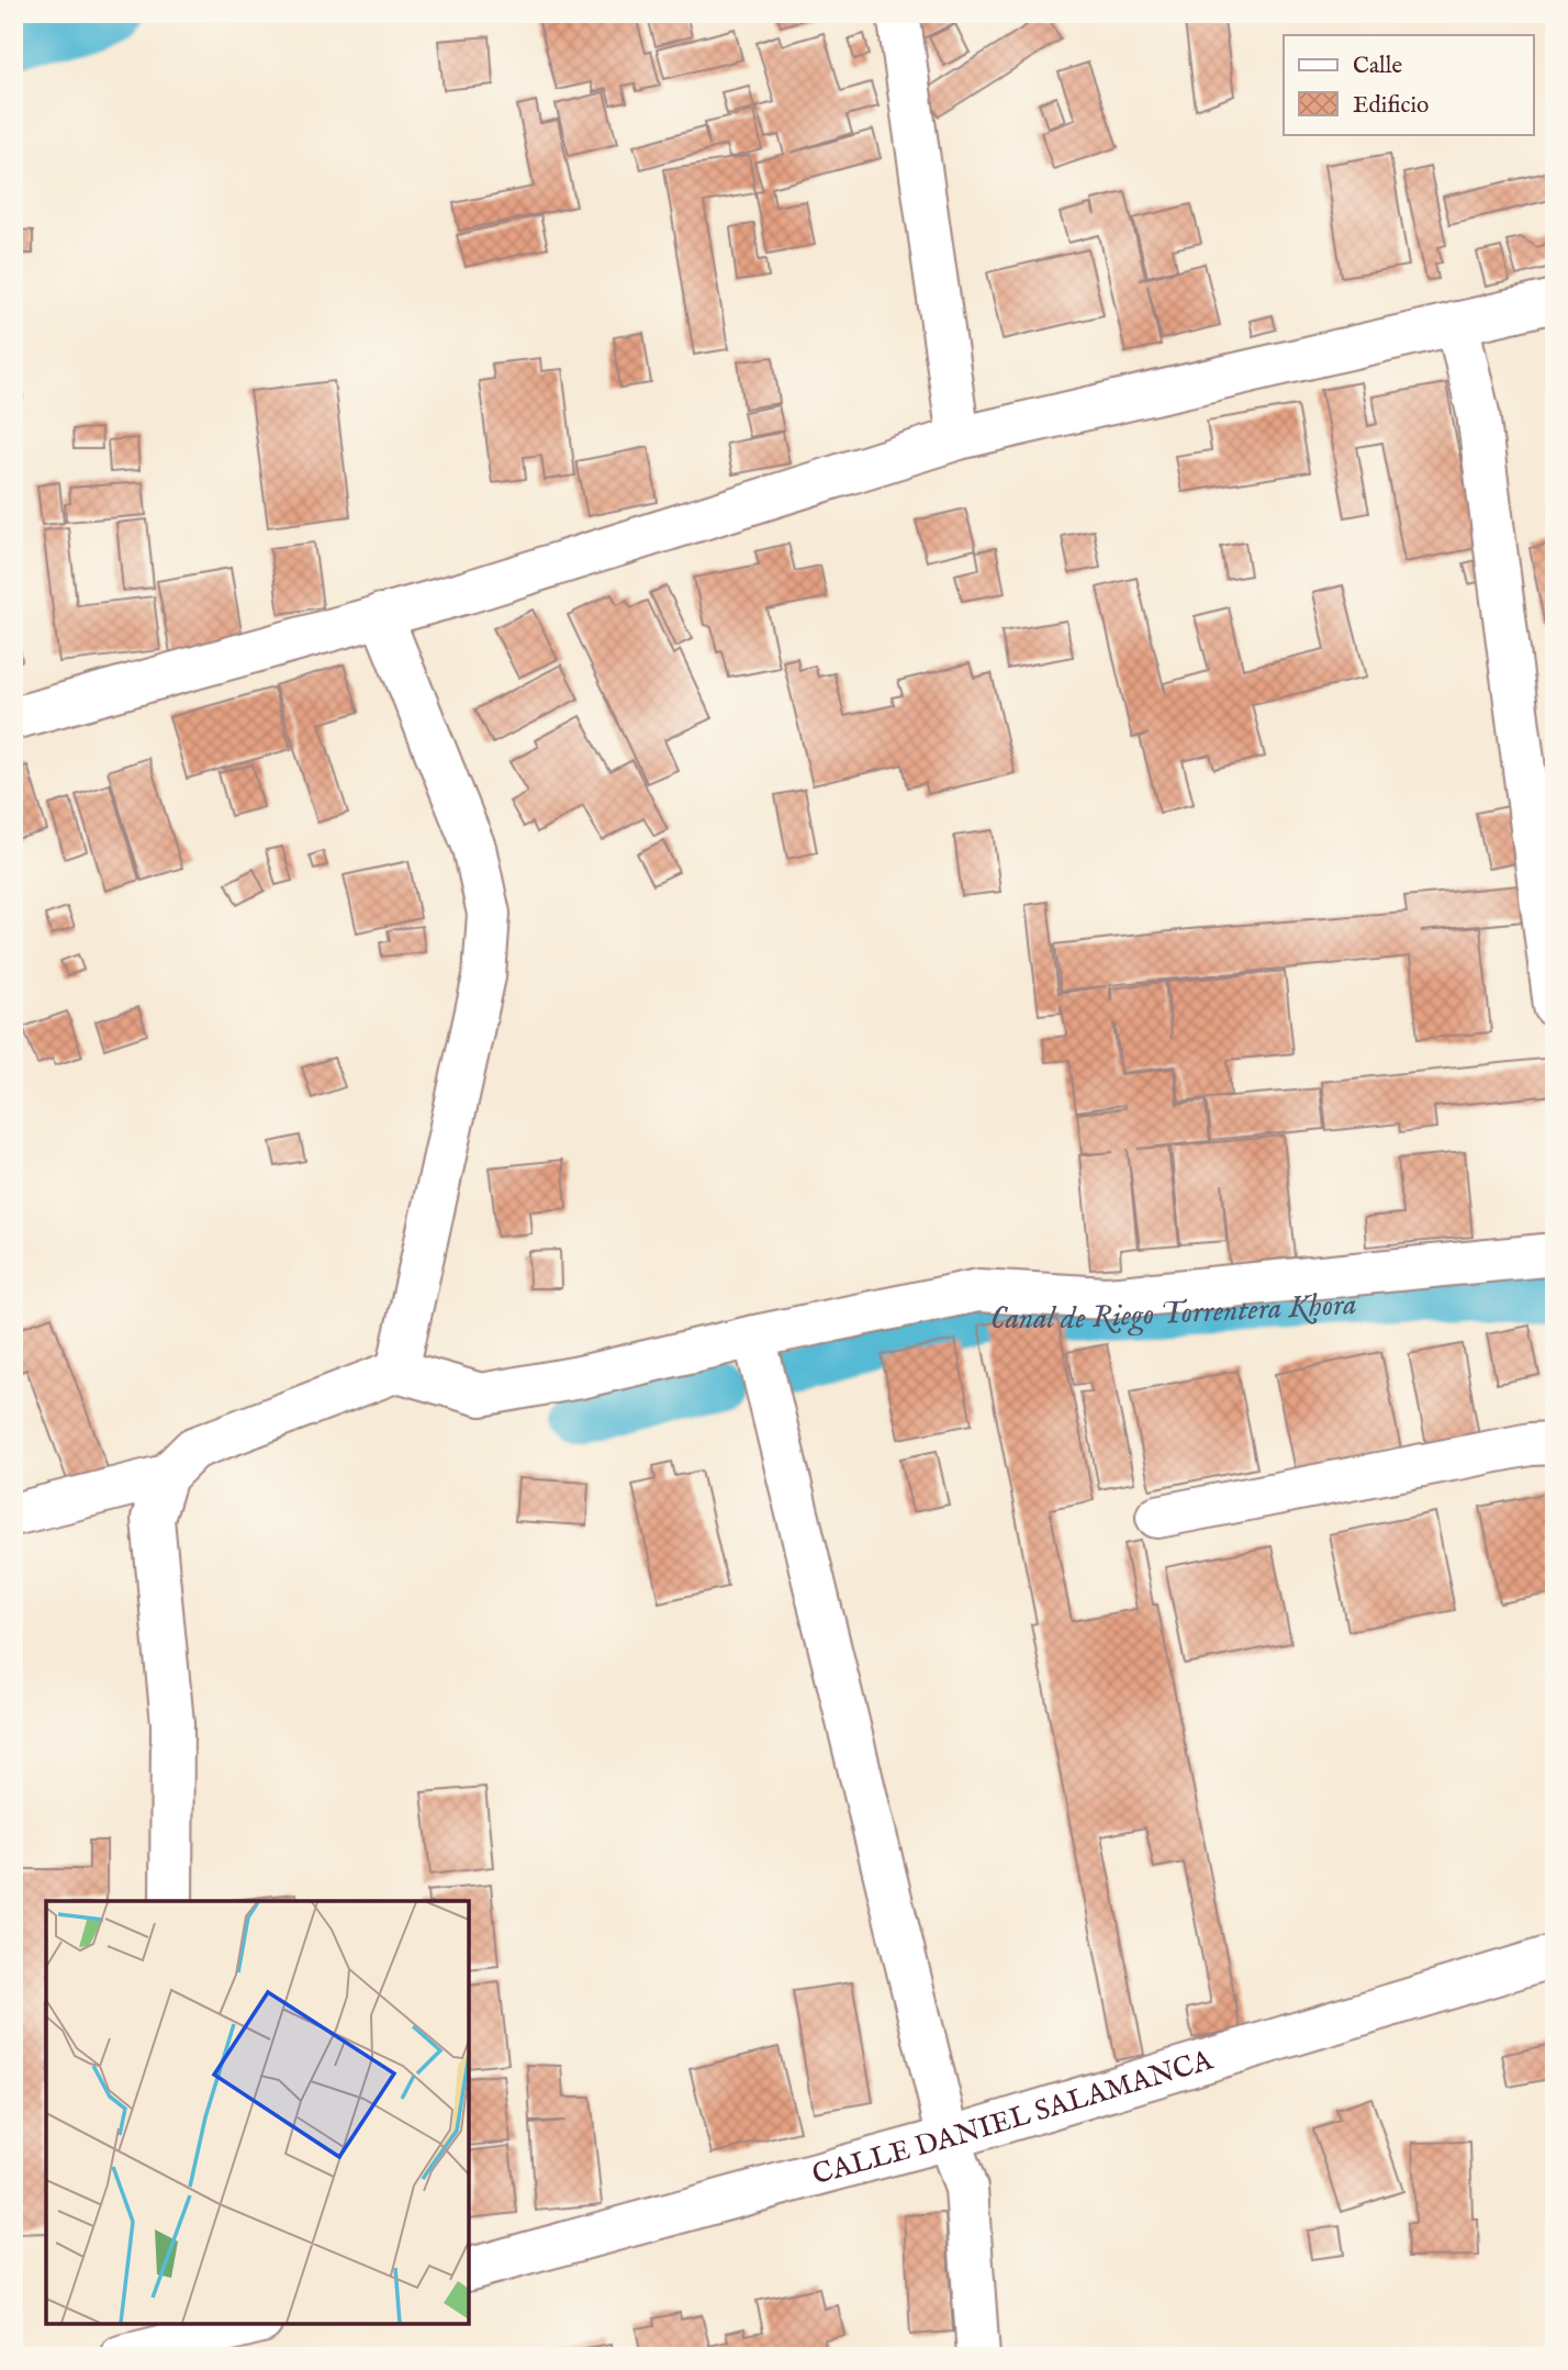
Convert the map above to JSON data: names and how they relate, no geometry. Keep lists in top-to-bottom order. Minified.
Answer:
{"streets":{"street":["CALLE DANIEL SALAMANCA"]},"water":["Canal de Riego Torrentera Khora"],"legend":["Calle","Edificio"]}
